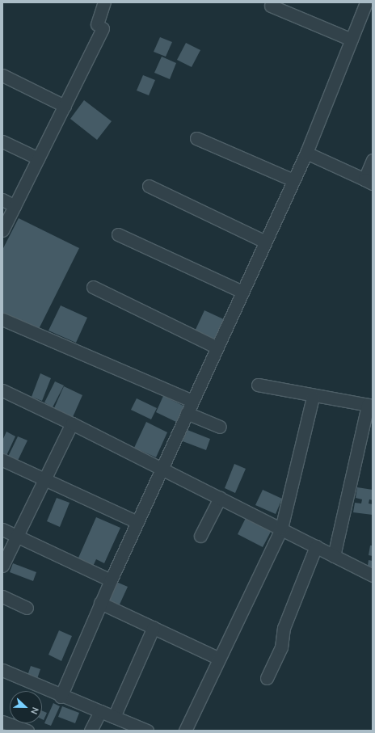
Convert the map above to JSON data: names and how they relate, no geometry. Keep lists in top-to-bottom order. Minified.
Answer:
{"north":"right"}
